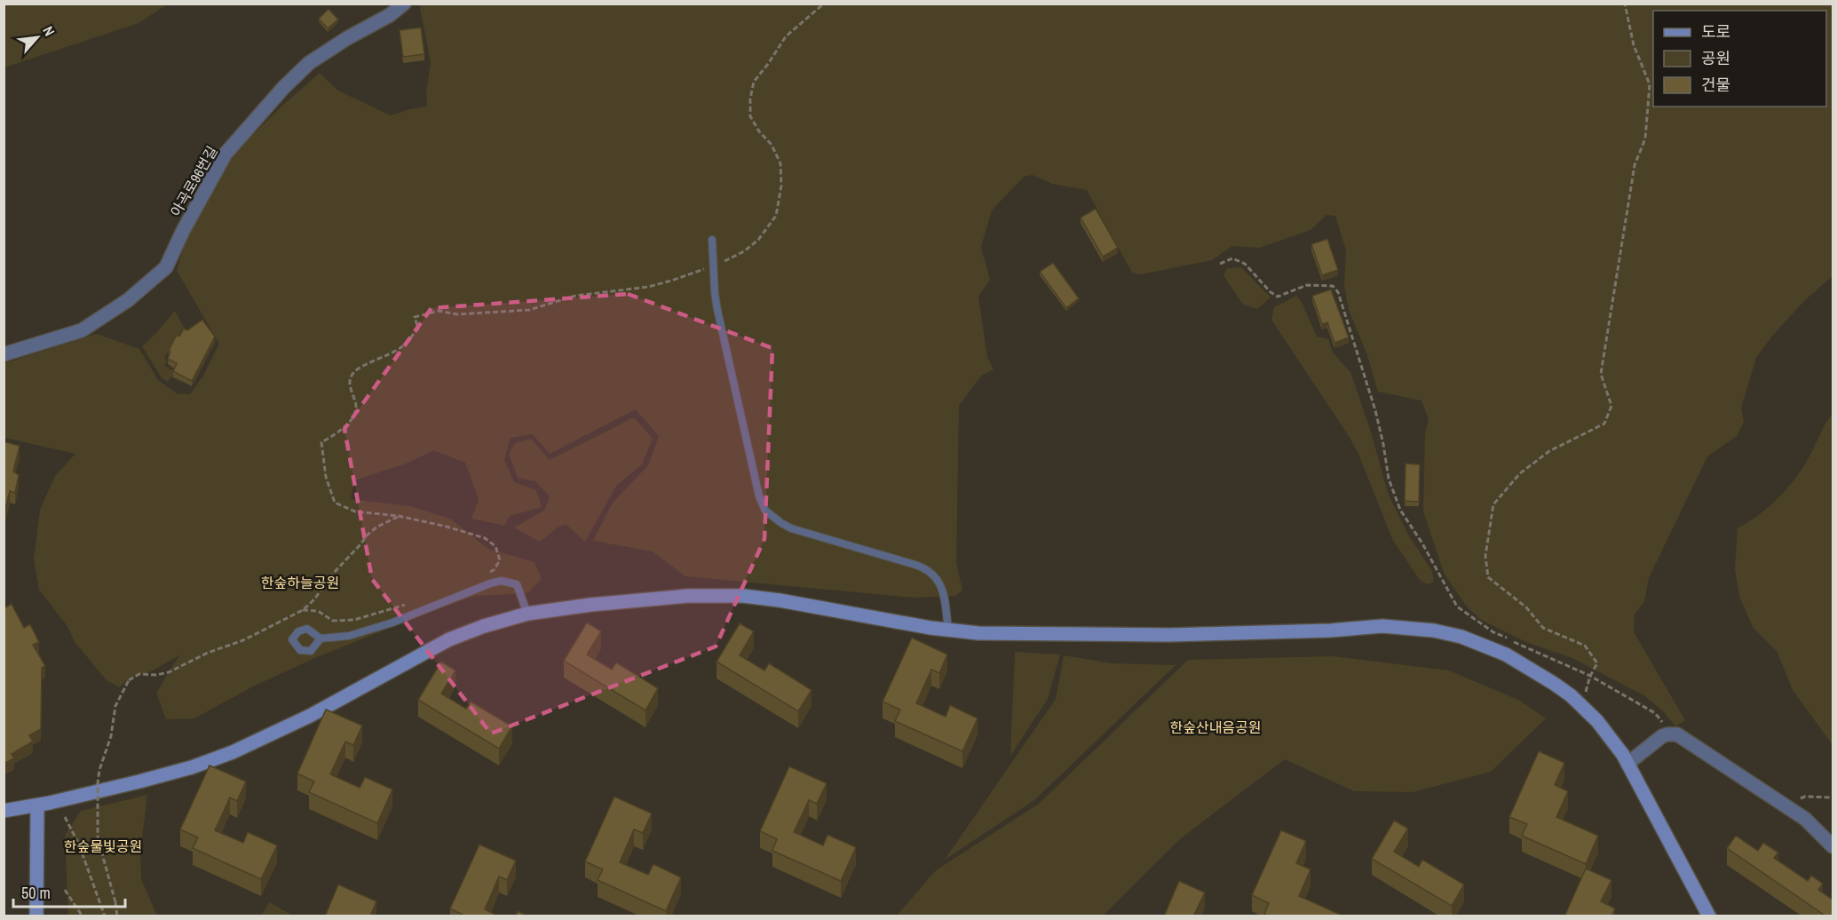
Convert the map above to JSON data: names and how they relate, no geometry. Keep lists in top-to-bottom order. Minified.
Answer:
{"streets":{"street":["아곡로96번길"]},"parks":["한숲하늘공원","한숲산내음공원","한숲물빛공원"],"legend":["도로","공원","건물"],"scale_bar":"50 m","north":"top right"}
